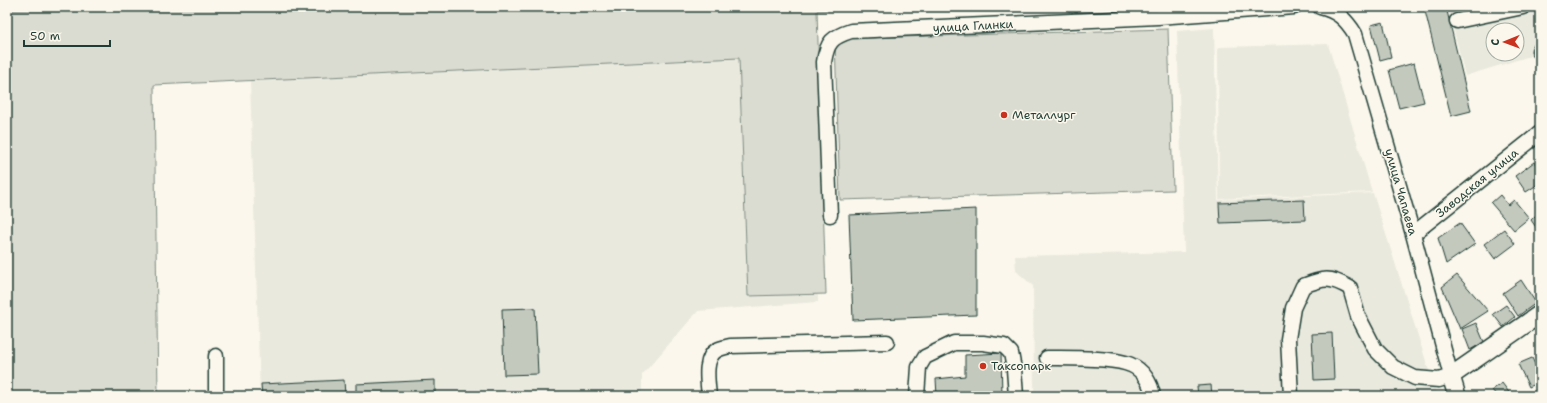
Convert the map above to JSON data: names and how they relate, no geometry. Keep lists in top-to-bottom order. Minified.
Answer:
{"streets":{"main road":["улица Чапаева"],"street":["улица Глинки","Заводская улица"]},"crossings":[["Заводская улица","улица Чапаева"]],"places":["Металлург","Таксопарк"],"scale_bar":"50 m","north":"left"}
